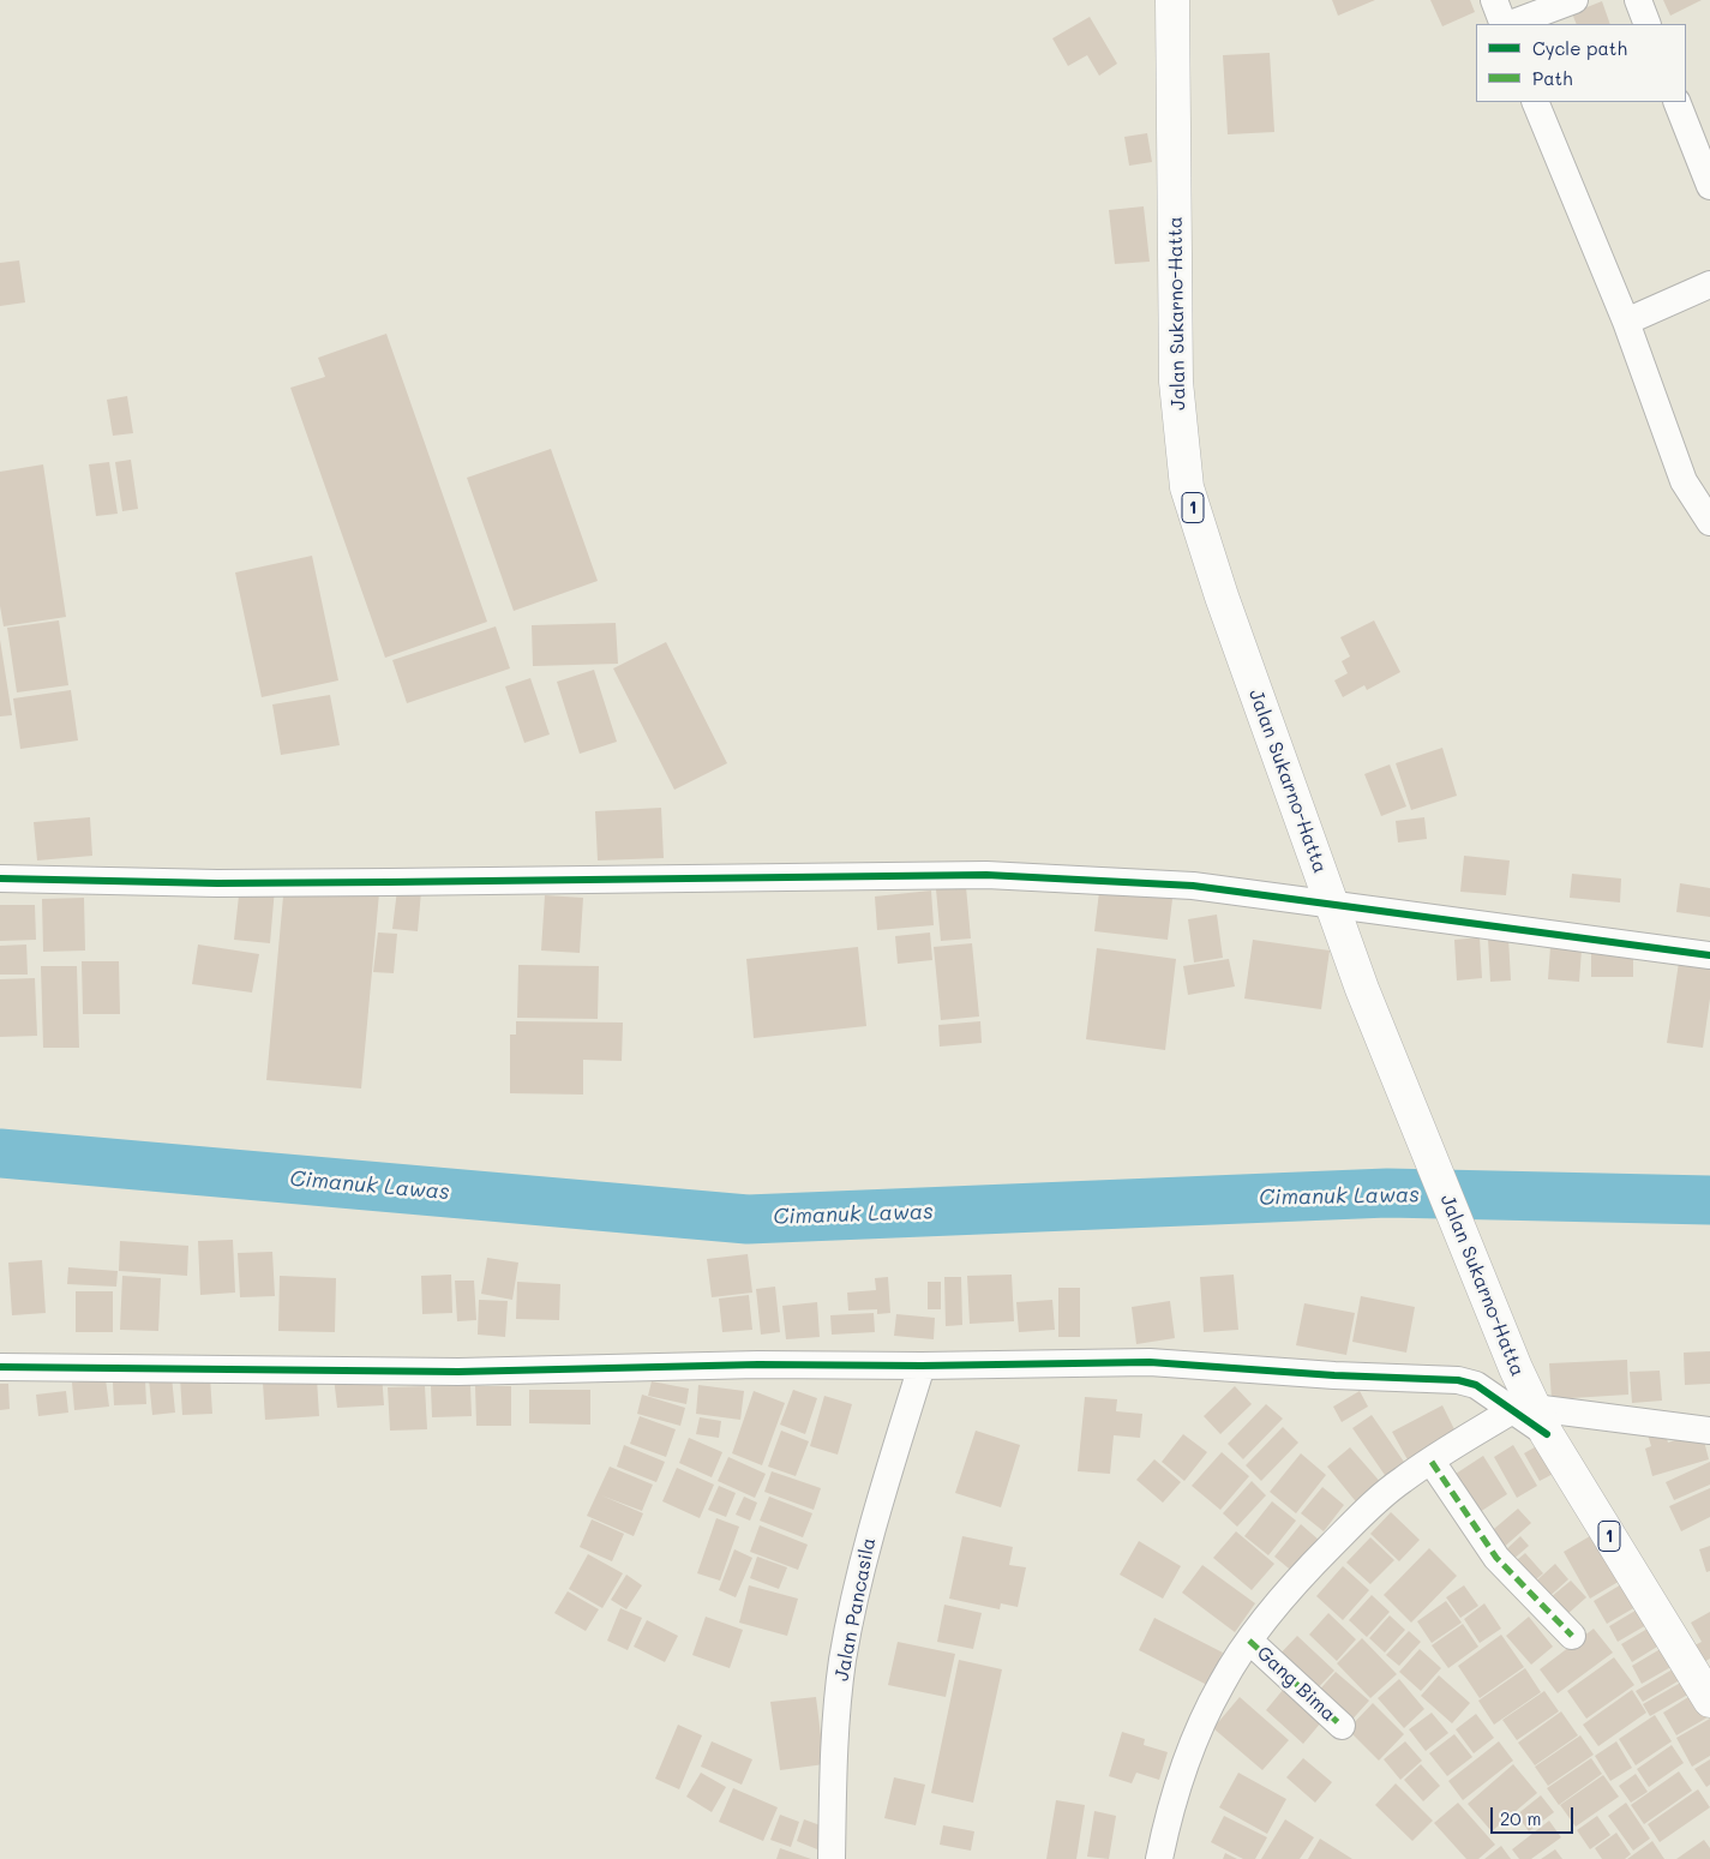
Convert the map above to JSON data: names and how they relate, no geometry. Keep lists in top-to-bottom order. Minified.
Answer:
{"streets":{"highway":["Jalan Sukarno-Hatta","1"],"street":["Jalan Pancasila","Gang Bima"]},"water":["Cimanuk Lawas"],"legend":["Cycle path","Path"],"scale_bar":"20 m"}
